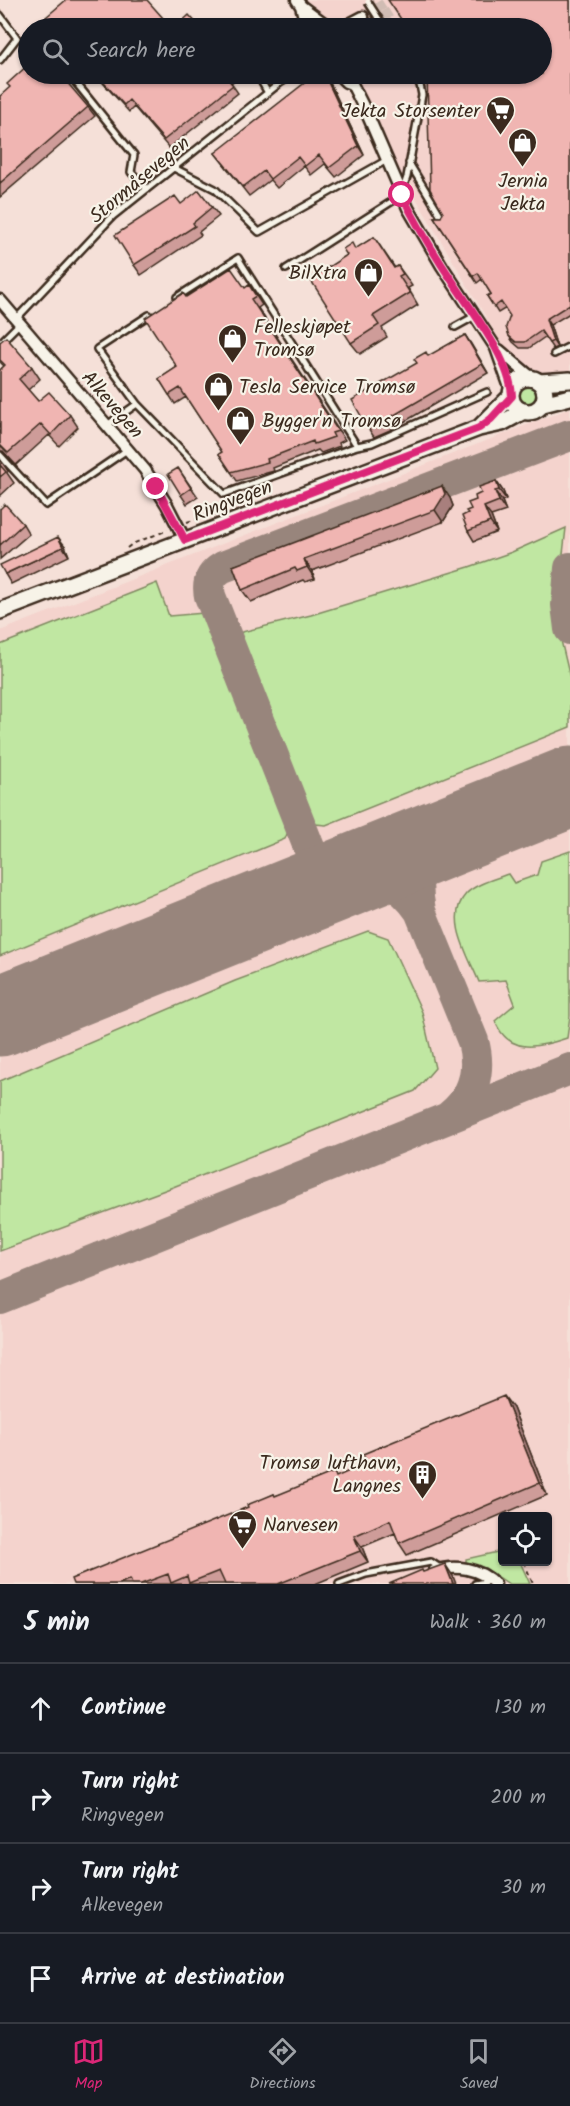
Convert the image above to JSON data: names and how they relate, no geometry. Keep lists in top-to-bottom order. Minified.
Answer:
{"streets":{"street":["Alkevegen","Ringvegen"],"lane":["Stormåsevegen"]},"crossings":[["Stormåsevegen","Alkevegen"],["Alkevegen","Ringvegen"]],"places":{"supermarket":["Jekta Storsenter","Narvesen"],"shop":["Jernia Jekta","BilXtra","Felleskjøpet Tromsø","Tesla Service Tromsø","Bygger'n Tromsø"],"building":["Tromsø lufthavn, Langnes"]},"page":{"search":"Search here","heading":["5 min","Walk · 360 m"],"list":[["Continue","130 m"],["Turn right","Ringvegen","200 m"],["Turn right","Alkevegen","30 m"],"Arrive at destination"],"nav":["Map","Directions","Saved"]}}
